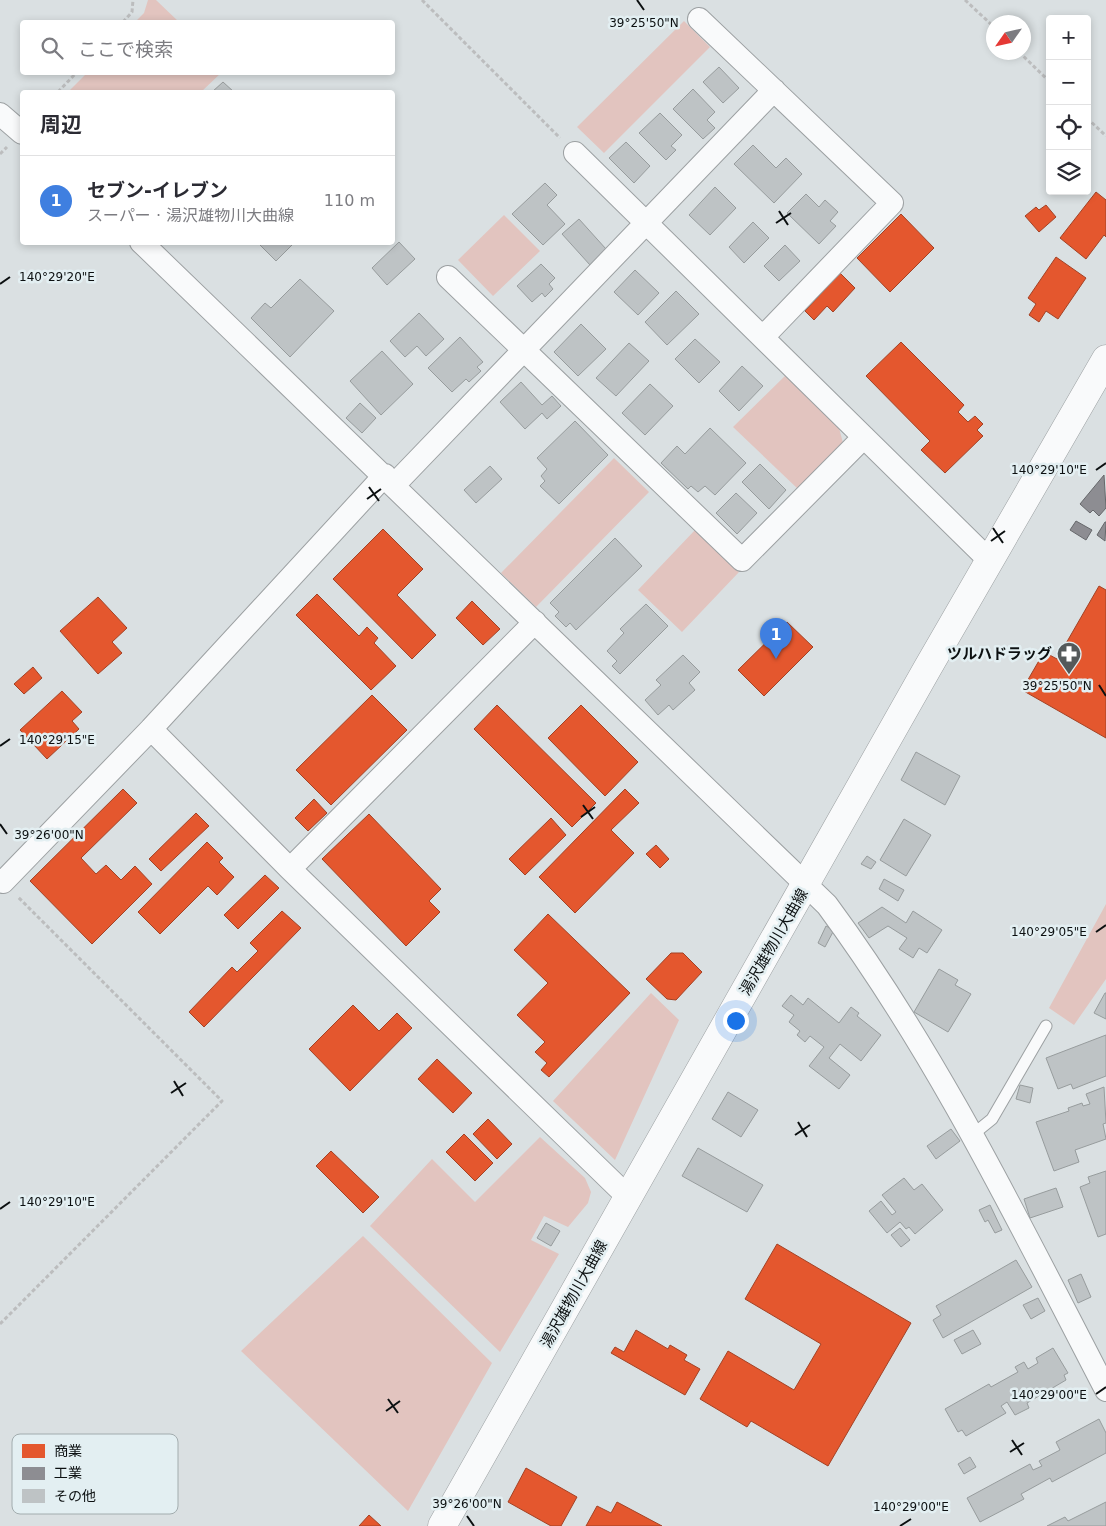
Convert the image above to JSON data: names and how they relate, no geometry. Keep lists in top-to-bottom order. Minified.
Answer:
{"streets":{"main road":["湯沢雄物川大曲線"]},"places":{"pharmacy":["ツルハドラッグ"]},"legend":["商業","工業","その他"],"north":"bottom left","page":{"map_buttons":["+","−"],"search":"ここで検索","heading":"周辺","list":[{"mark":"1","name":"セブン-イレブン","note":"スーパー · 湯沢雄物川大曲線","value":"110 m"}],"pins":"1"},"coordinates":["39°25'50\"N","140°29'20\"E","140°29'10\"E","140°29'15\"E","39°26'00\"N","140°29'05\"E","140°29'00\"E"]}
